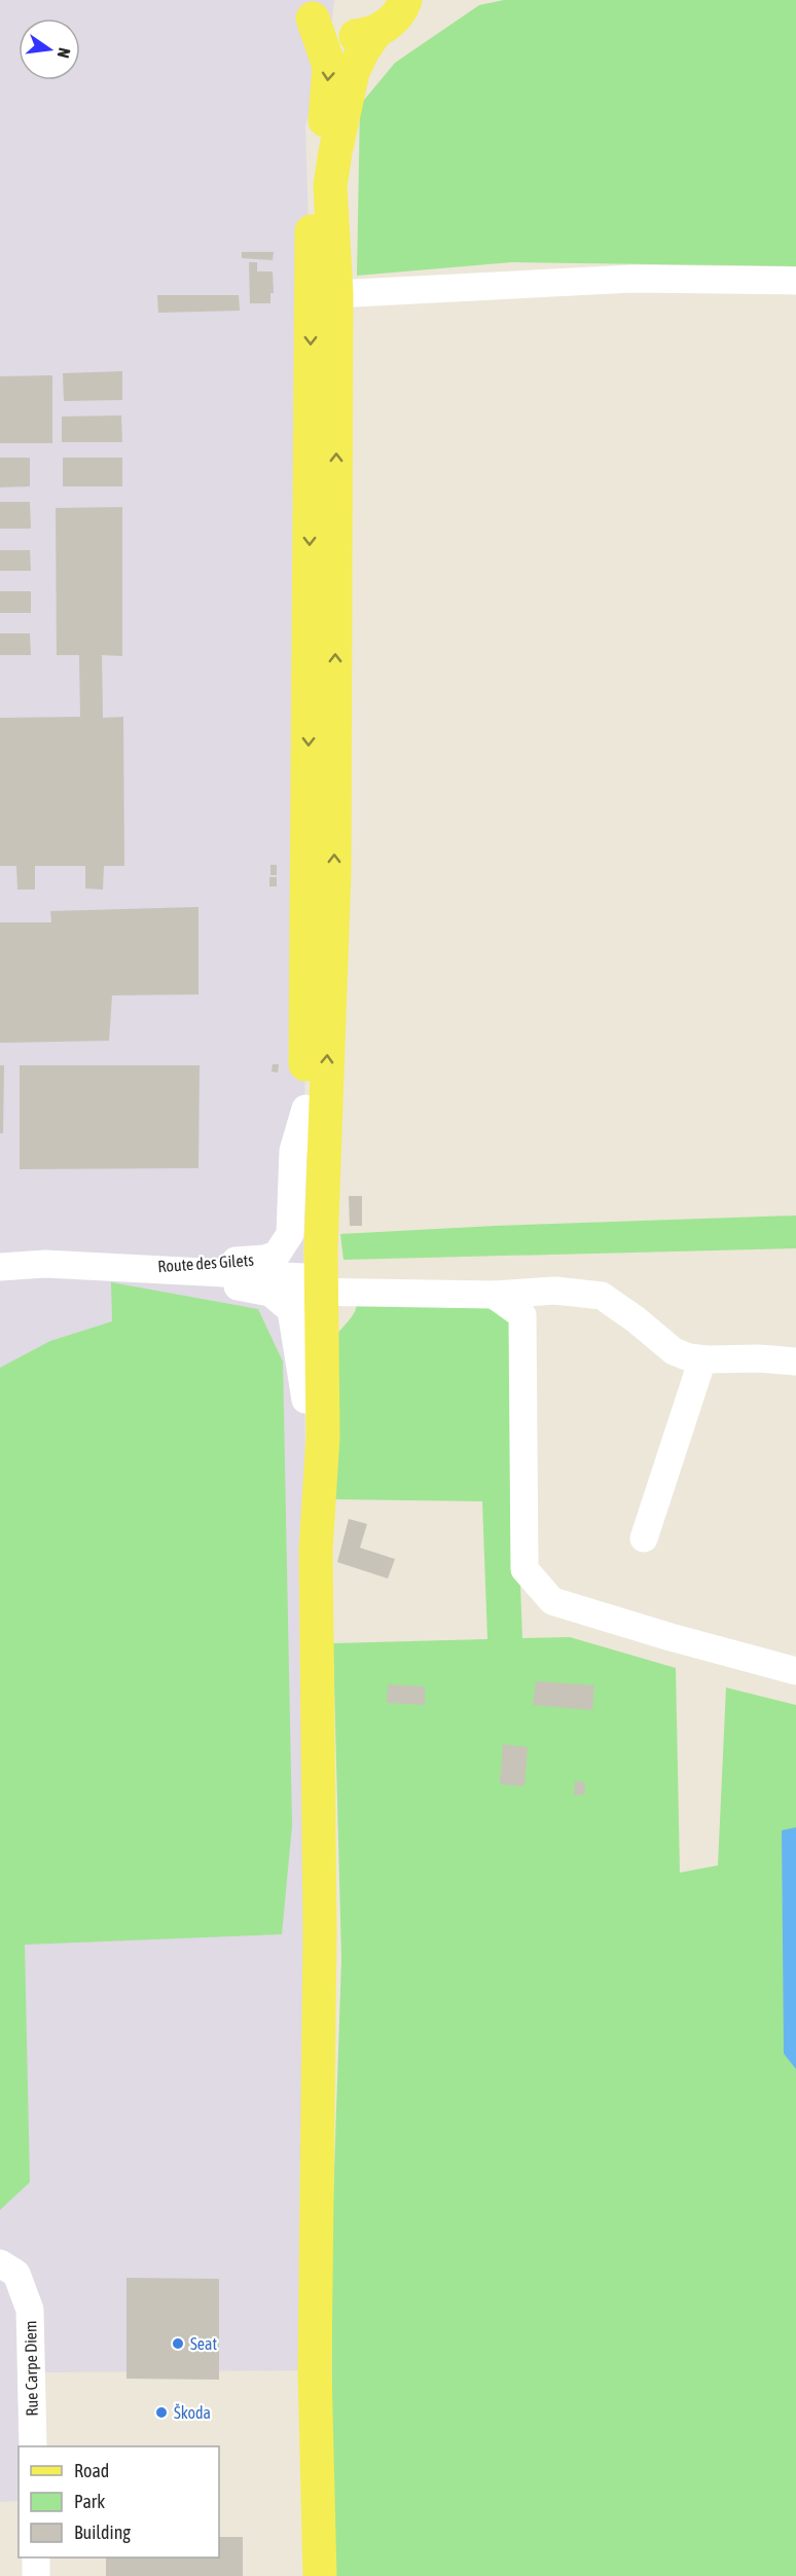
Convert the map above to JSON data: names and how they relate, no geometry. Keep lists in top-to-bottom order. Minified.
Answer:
{"streets":{"street":["Route des Gilets","Rue Carpe Diem"]},"places":["Seat","Škoda"],"legend":["Road","Park","Building"],"north":"right"}
